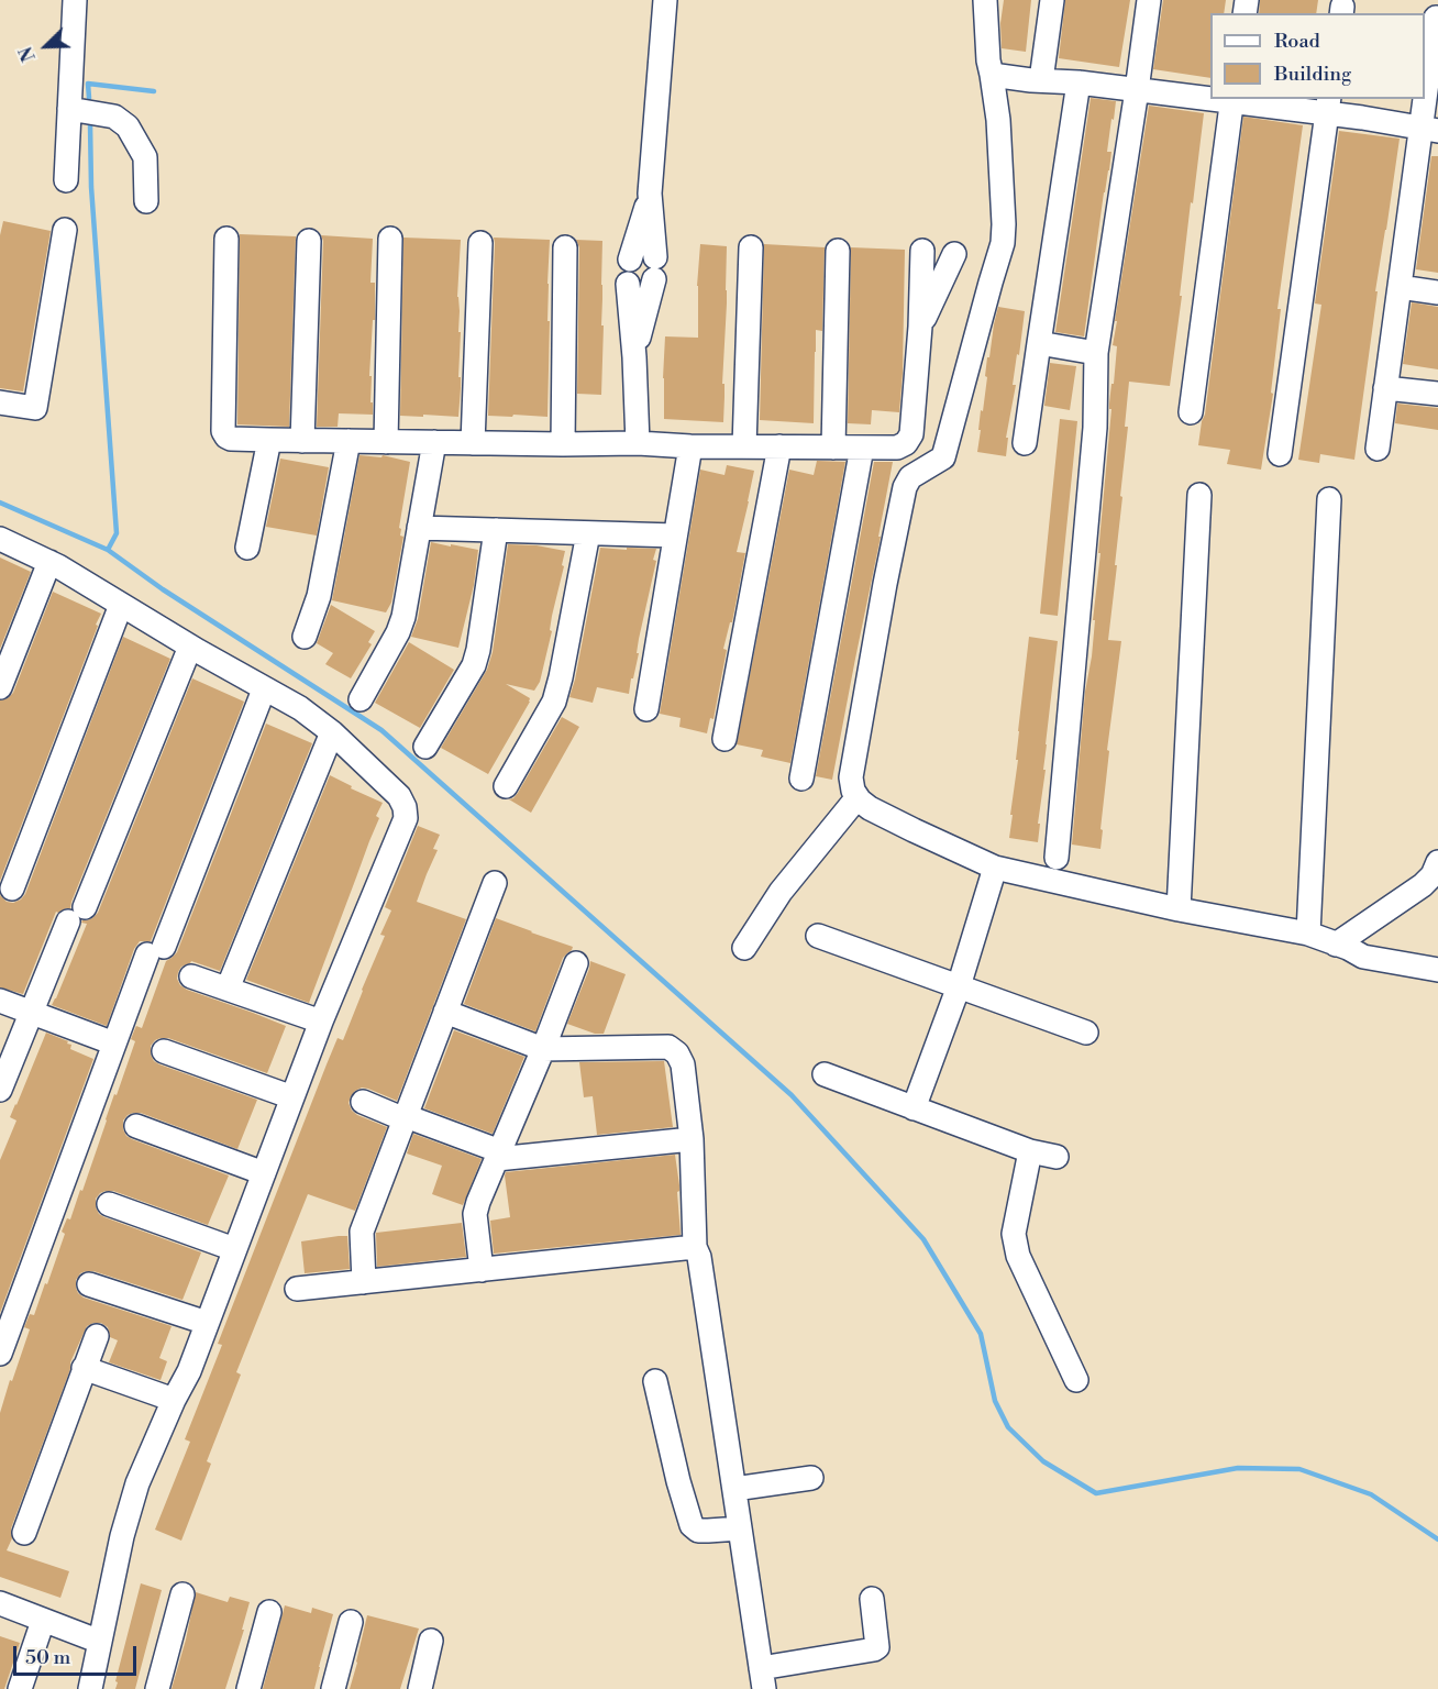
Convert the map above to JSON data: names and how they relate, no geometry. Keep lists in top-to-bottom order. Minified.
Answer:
{"legend":["Road","Building"],"scale_bar":"50 m","north":"bottom left"}
